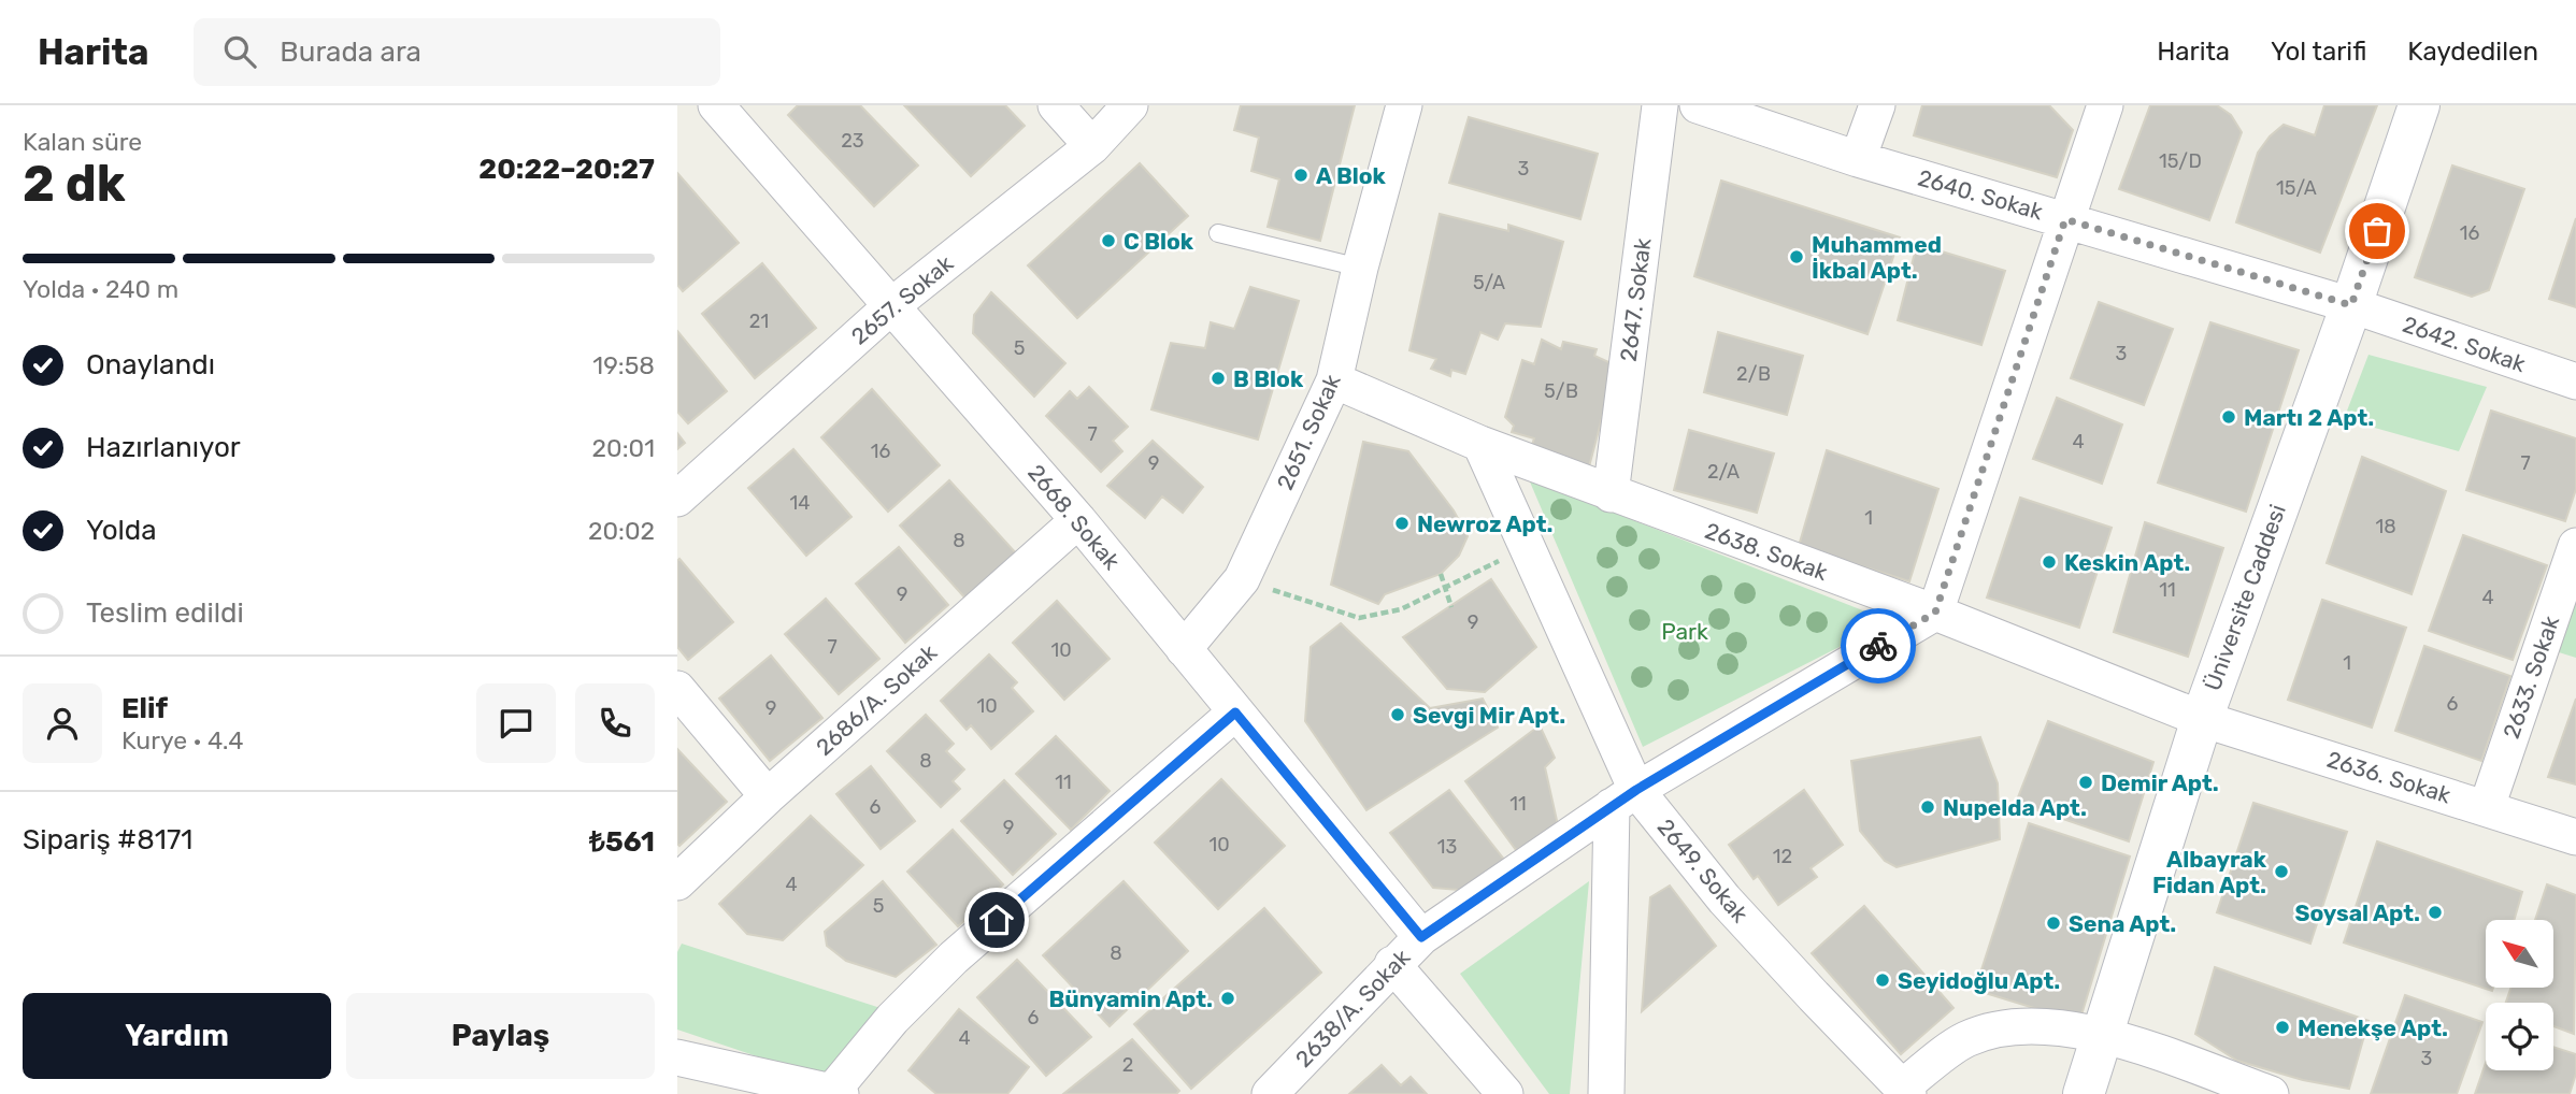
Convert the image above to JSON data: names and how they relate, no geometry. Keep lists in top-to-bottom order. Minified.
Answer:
{"streets":{"street":["2640. Sokak","2657. Sokak","2647. Sokak","2642. Sokak","2651. Sokak","2668. Sokak","2638. Sokak","Üniversite Caddesi","2633. Sokak","2686/A. Sokak","2636. Sokak","2649. Sokak","2638/A. Sokak"]},"crossings":[["2640. Sokak","2642. Sokak"],["2640. Sokak","Üniversite Caddesi"],["2657. Sokak","2668. Sokak"],["2647. Sokak","2638. Sokak"],["2642. Sokak","Üniversite Caddesi"],["2651. Sokak","2668. Sokak"],["2651. Sokak","2638. Sokak"],["2668. Sokak","2686/A. Sokak"],["2668. Sokak","2638/A. Sokak"],["2638. Sokak","Üniversite Caddesi"],["2638. Sokak","2636. Sokak"],["2638. Sokak","2649. Sokak"],["2638. Sokak","2638/A. Sokak"],["Üniversite Caddesi","2636. Sokak"],["2633. Sokak","2636. Sokak"],["2649. Sokak","2638/A. Sokak"]],"parks":["Park"],"places":["A Blok","C Blok","Muhammed İkbal Apt.","B Blok","Martı 2 Apt.","Newroz Apt.","Keskin Apt.","Sevgi Mir Apt.","Demir Apt.","Nupelda Apt.","Albayrak Fidan Apt.","Soysal Apt.","Sena Apt.","Seyidoğlu Apt.","Bünyamin Apt.","Menekşe Apt."],"house_numbers":["23","15/D","3","15/A","16","5/A","21","5","3","2/B","5/B","7","4","16","9","7","2/A","14","1","18","8","11","9","4","9","7","10","1","6","10","9","8","11","11","6","9","10","13","12","4","5","8","6","4","3","2"],"north":"top left","page":{"header":"Harita","search":"Burada ara","nav":["Harita","Yol tarifi","Kaydedilen"],"heading":["2 dk","Kalan süre","20:22–20:27"],"panel":["Elif","Kurye · 4.4","Sipariş #8171","₺561"],"bar":"Yolda · 240 m","list":[["Onaylandı","19:58"],["Hazırlanıyor","20:01"],["Yolda","20:02"],"Teslim edildi"],"buttons":["Yardım","Paylaş"]}}
